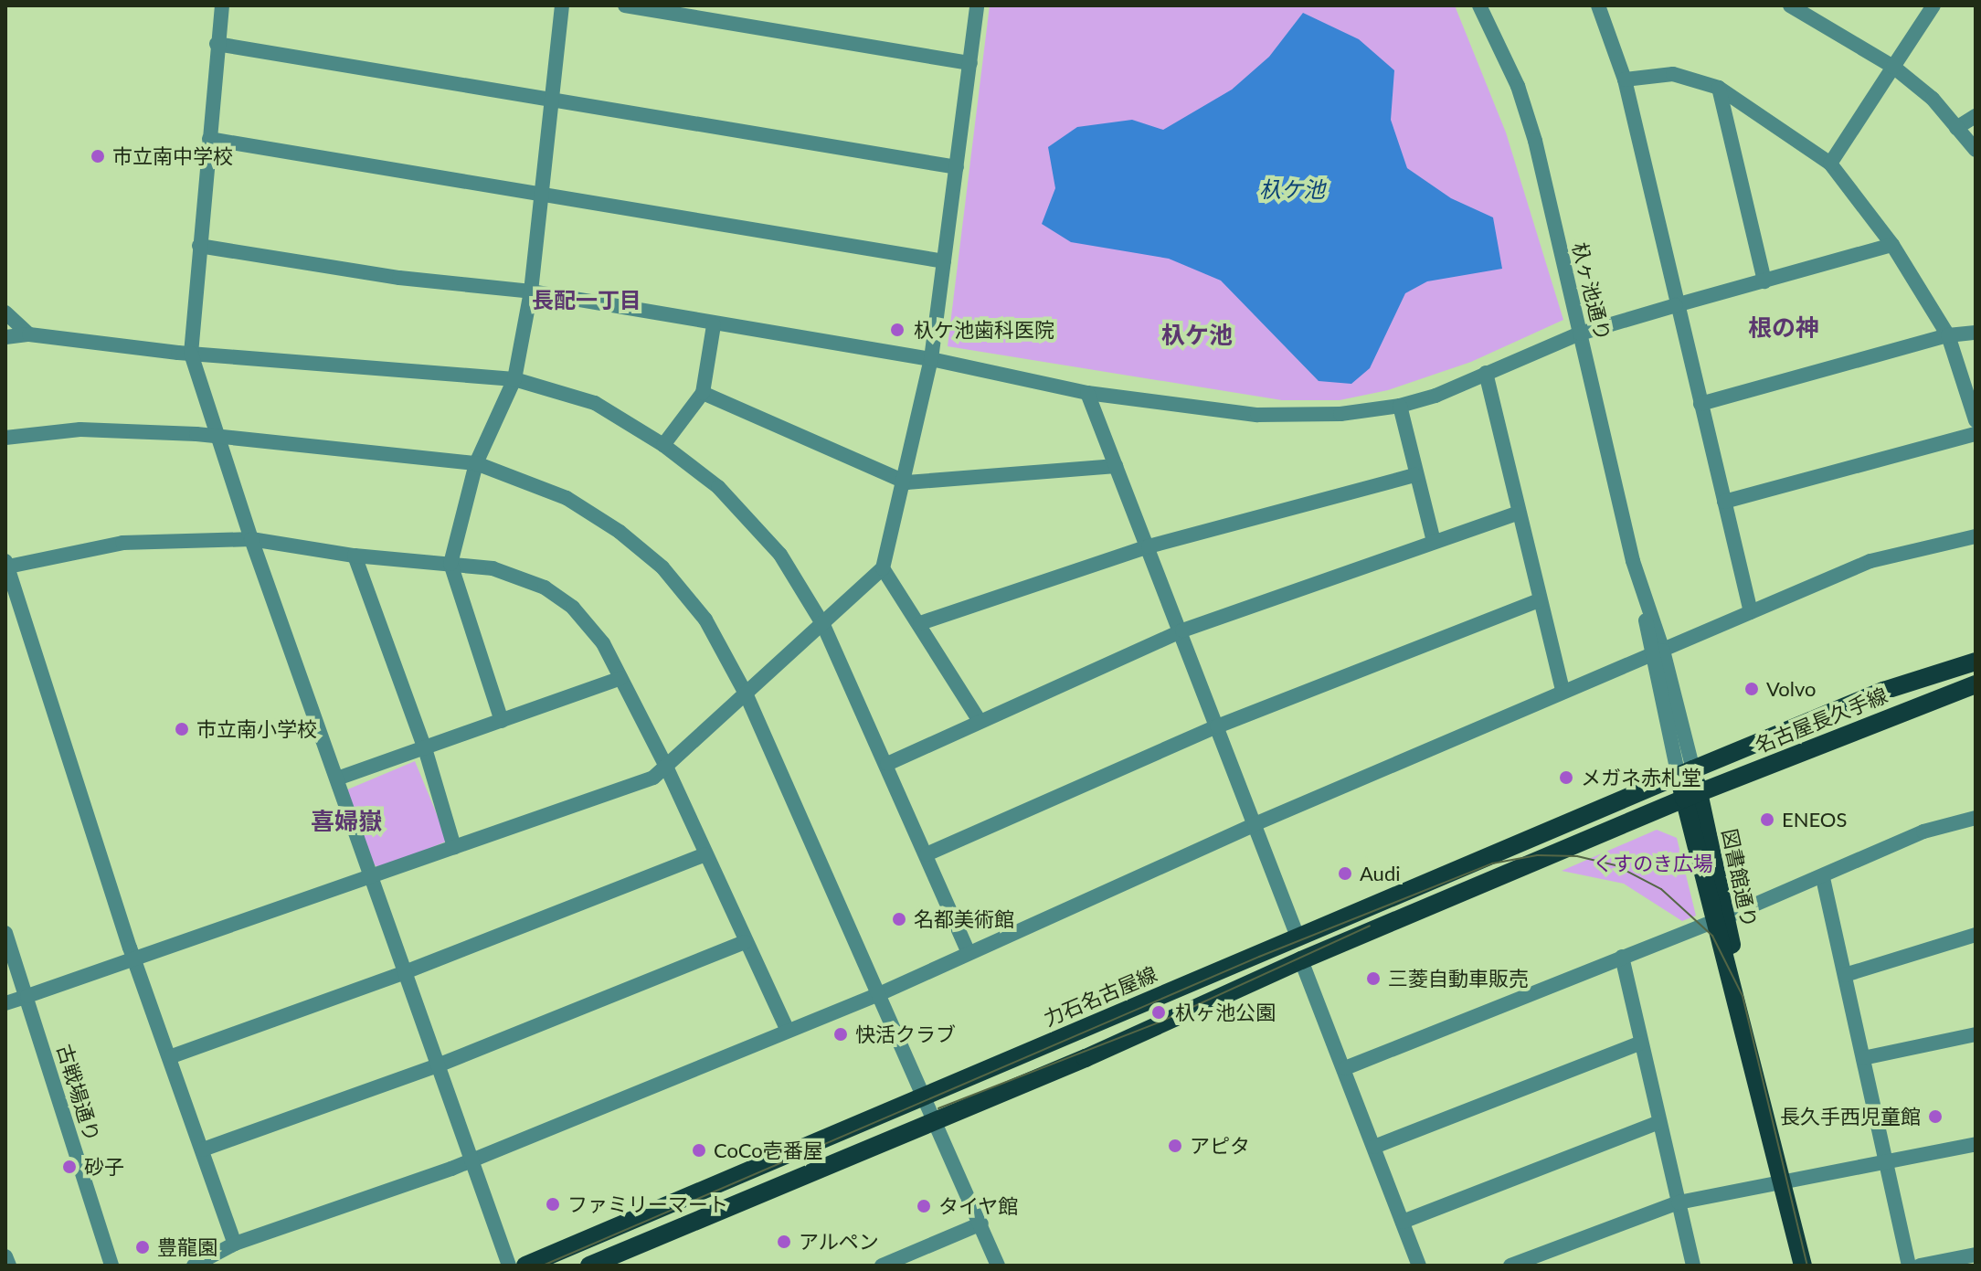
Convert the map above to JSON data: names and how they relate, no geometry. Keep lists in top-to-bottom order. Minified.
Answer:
{"streets":{"main road":["名古屋長久手線","図書館通り","力石名古屋線"],"street":["杁ヶ池通り","古戦場通り"]},"crossings":[["杁ヶ池通り","名古屋長久手線"],["杁ヶ池通り","図書館通り"],["杁ヶ池通り","力石名古屋線"],["名古屋長久手線","図書館通り"],["名古屋長久手線","力石名古屋線"],["図書館通り","力石名古屋線"]],"districts":["長配一丁目","根の神","杁ケ池","喜婦嶽"],"water":["杁ケ池"],"parks":["くすのき広場"],"places":["市立南中学校","杁ケ池歯科医院","Volvo","市立南小学校","メガネ赤札堂","ENEOS","Audi","名都美術館","三菱自動車販売","杁ヶ池公園","快活クラブ","長久手西児童館","アピタ","CoCo壱番屋","砂子","ファミリーマート","タイヤ館","アルペン","豊龍園"]}
